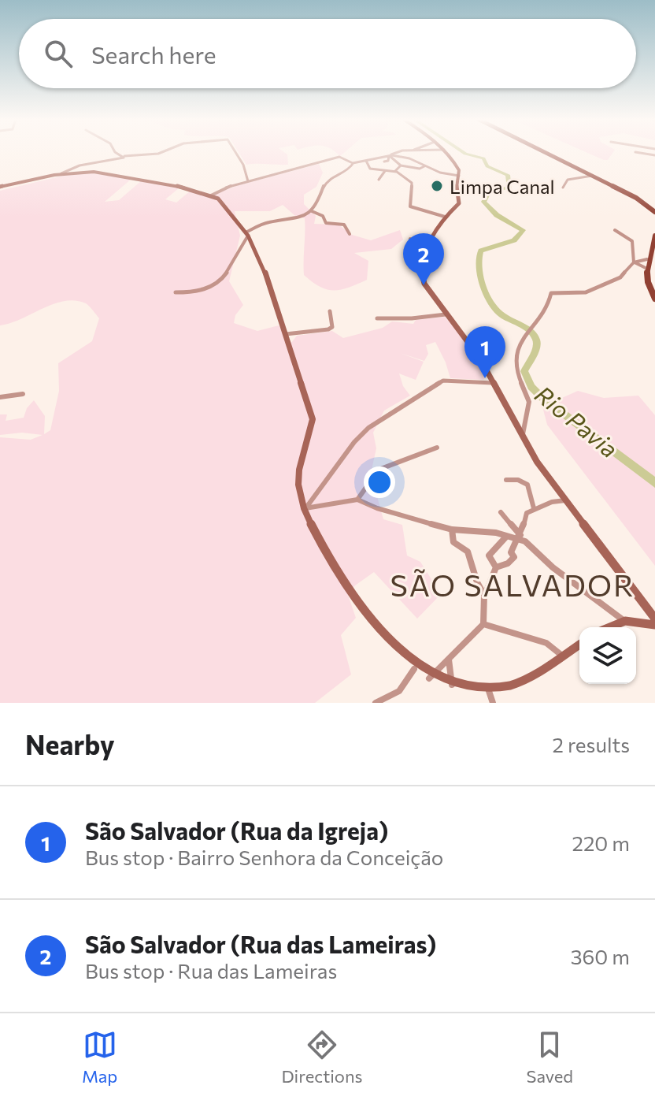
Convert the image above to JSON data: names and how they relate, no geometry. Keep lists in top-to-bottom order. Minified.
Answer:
{"districts":["SÃO SALVADOR"],"water":["Rio Pavia"],"places":["Limpa Canal"],"page":{"search":"Search here","pins":["2","1"],"heading":["Nearby","2 results"],"list":[{"mark":"1","name":"São Salvador (Rua da Igreja)","note":"Bus stop · Bairro Senhora da Conceição","value":"220 m"},{"mark":"2","name":"São Salvador (Rua das Lameiras)","note":"Bus stop · Rua das Lameiras","value":"360 m"}],"nav":["Map","Directions","Saved"]}}
